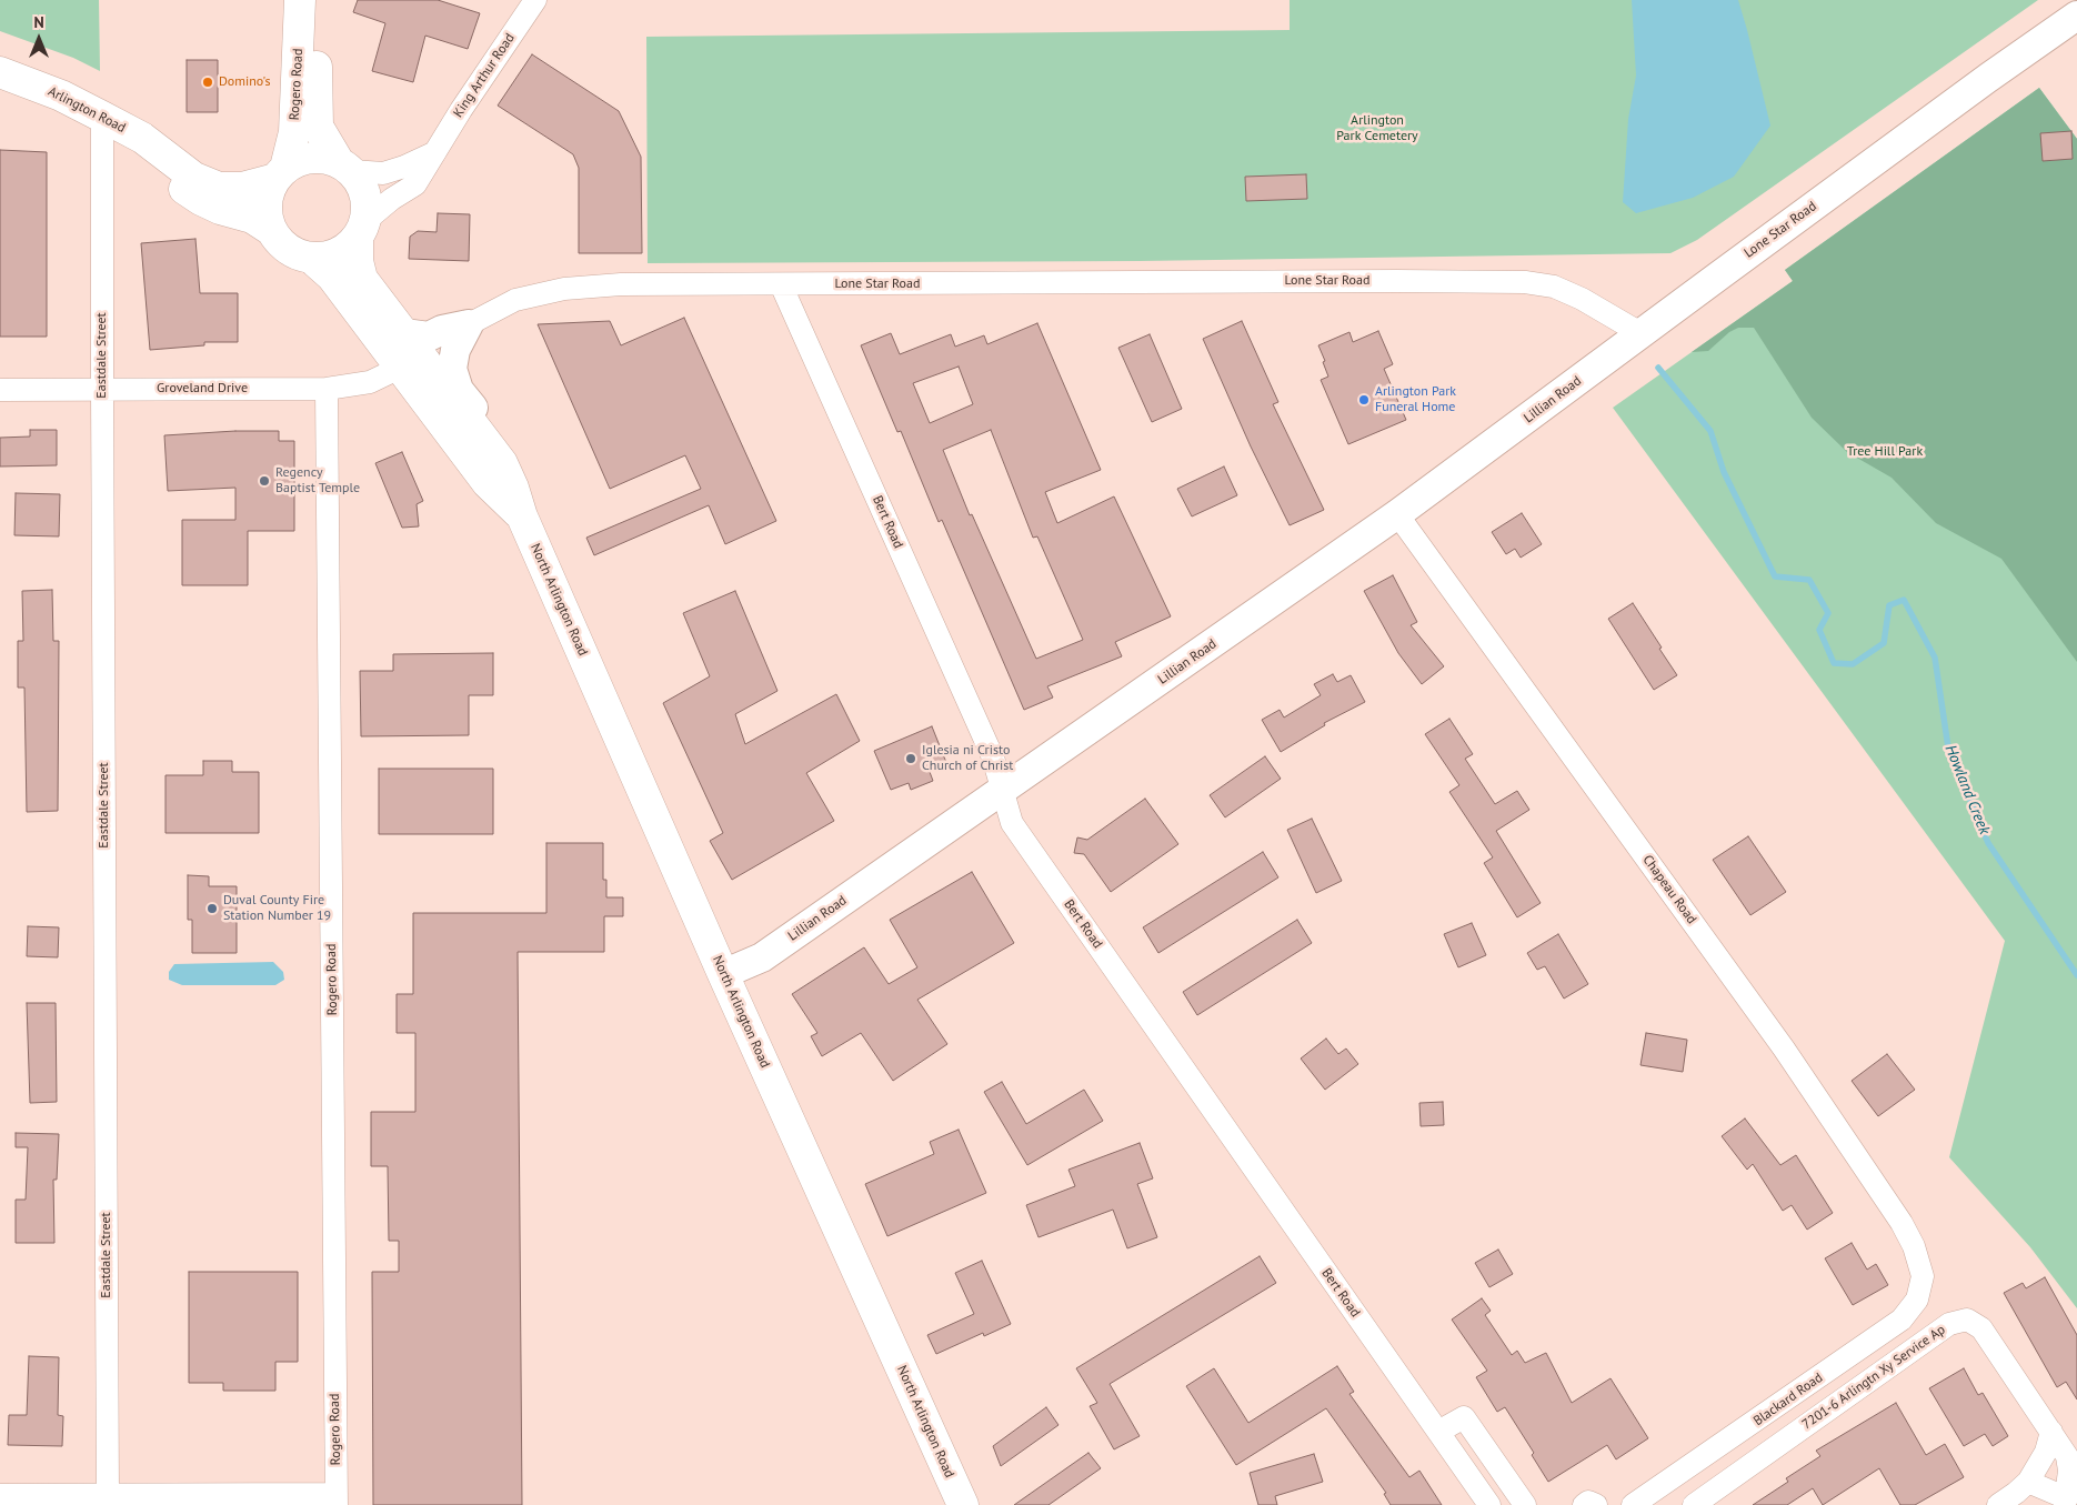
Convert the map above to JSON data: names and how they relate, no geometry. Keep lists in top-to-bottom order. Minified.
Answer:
{"streets":{"main road":["Rogero Road","Arlington Road","North Arlington Road"],"street":["King Arthur Road","Lone Star Road","Eastdale Street","Groveland Drive","Lillian Road","Bert Road","Chapeau Road","7201-6 Arlingtn Xy Service Ap","Blackard Road"]},"crossings":[["King Arthur Road","Rogero Road"],["King Arthur Road","Arlington Road"],["King Arthur Road","North Arlington Road"],["Rogero Road","Arlington Road"],["Rogero Road","Groveland Drive"],["Rogero Road","North Arlington Road"],["Arlington Road","Eastdale Street"],["Arlington Road","North Arlington Road"],["Lone Star Road","Lillian Road"],["Lone Star Road","Bert Road"],["Eastdale Street","Groveland Drive"],["Groveland Drive","North Arlington Road"],["Lillian Road","Bert Road"],["Lillian Road","North Arlington Road"],["Lillian Road","Chapeau Road"],["Chapeau Road","Blackard Road"]],"water":["Howland Creek"],"parks":["Arlington Park Cemetery","Tree Hill Park"],"places":["Domino's","Arlington Park Funeral Home","Regency Baptist Temple","Iglesia ni Cristo Church of Christ","Duval County Fire Station Number 19"],"north":"top"}
